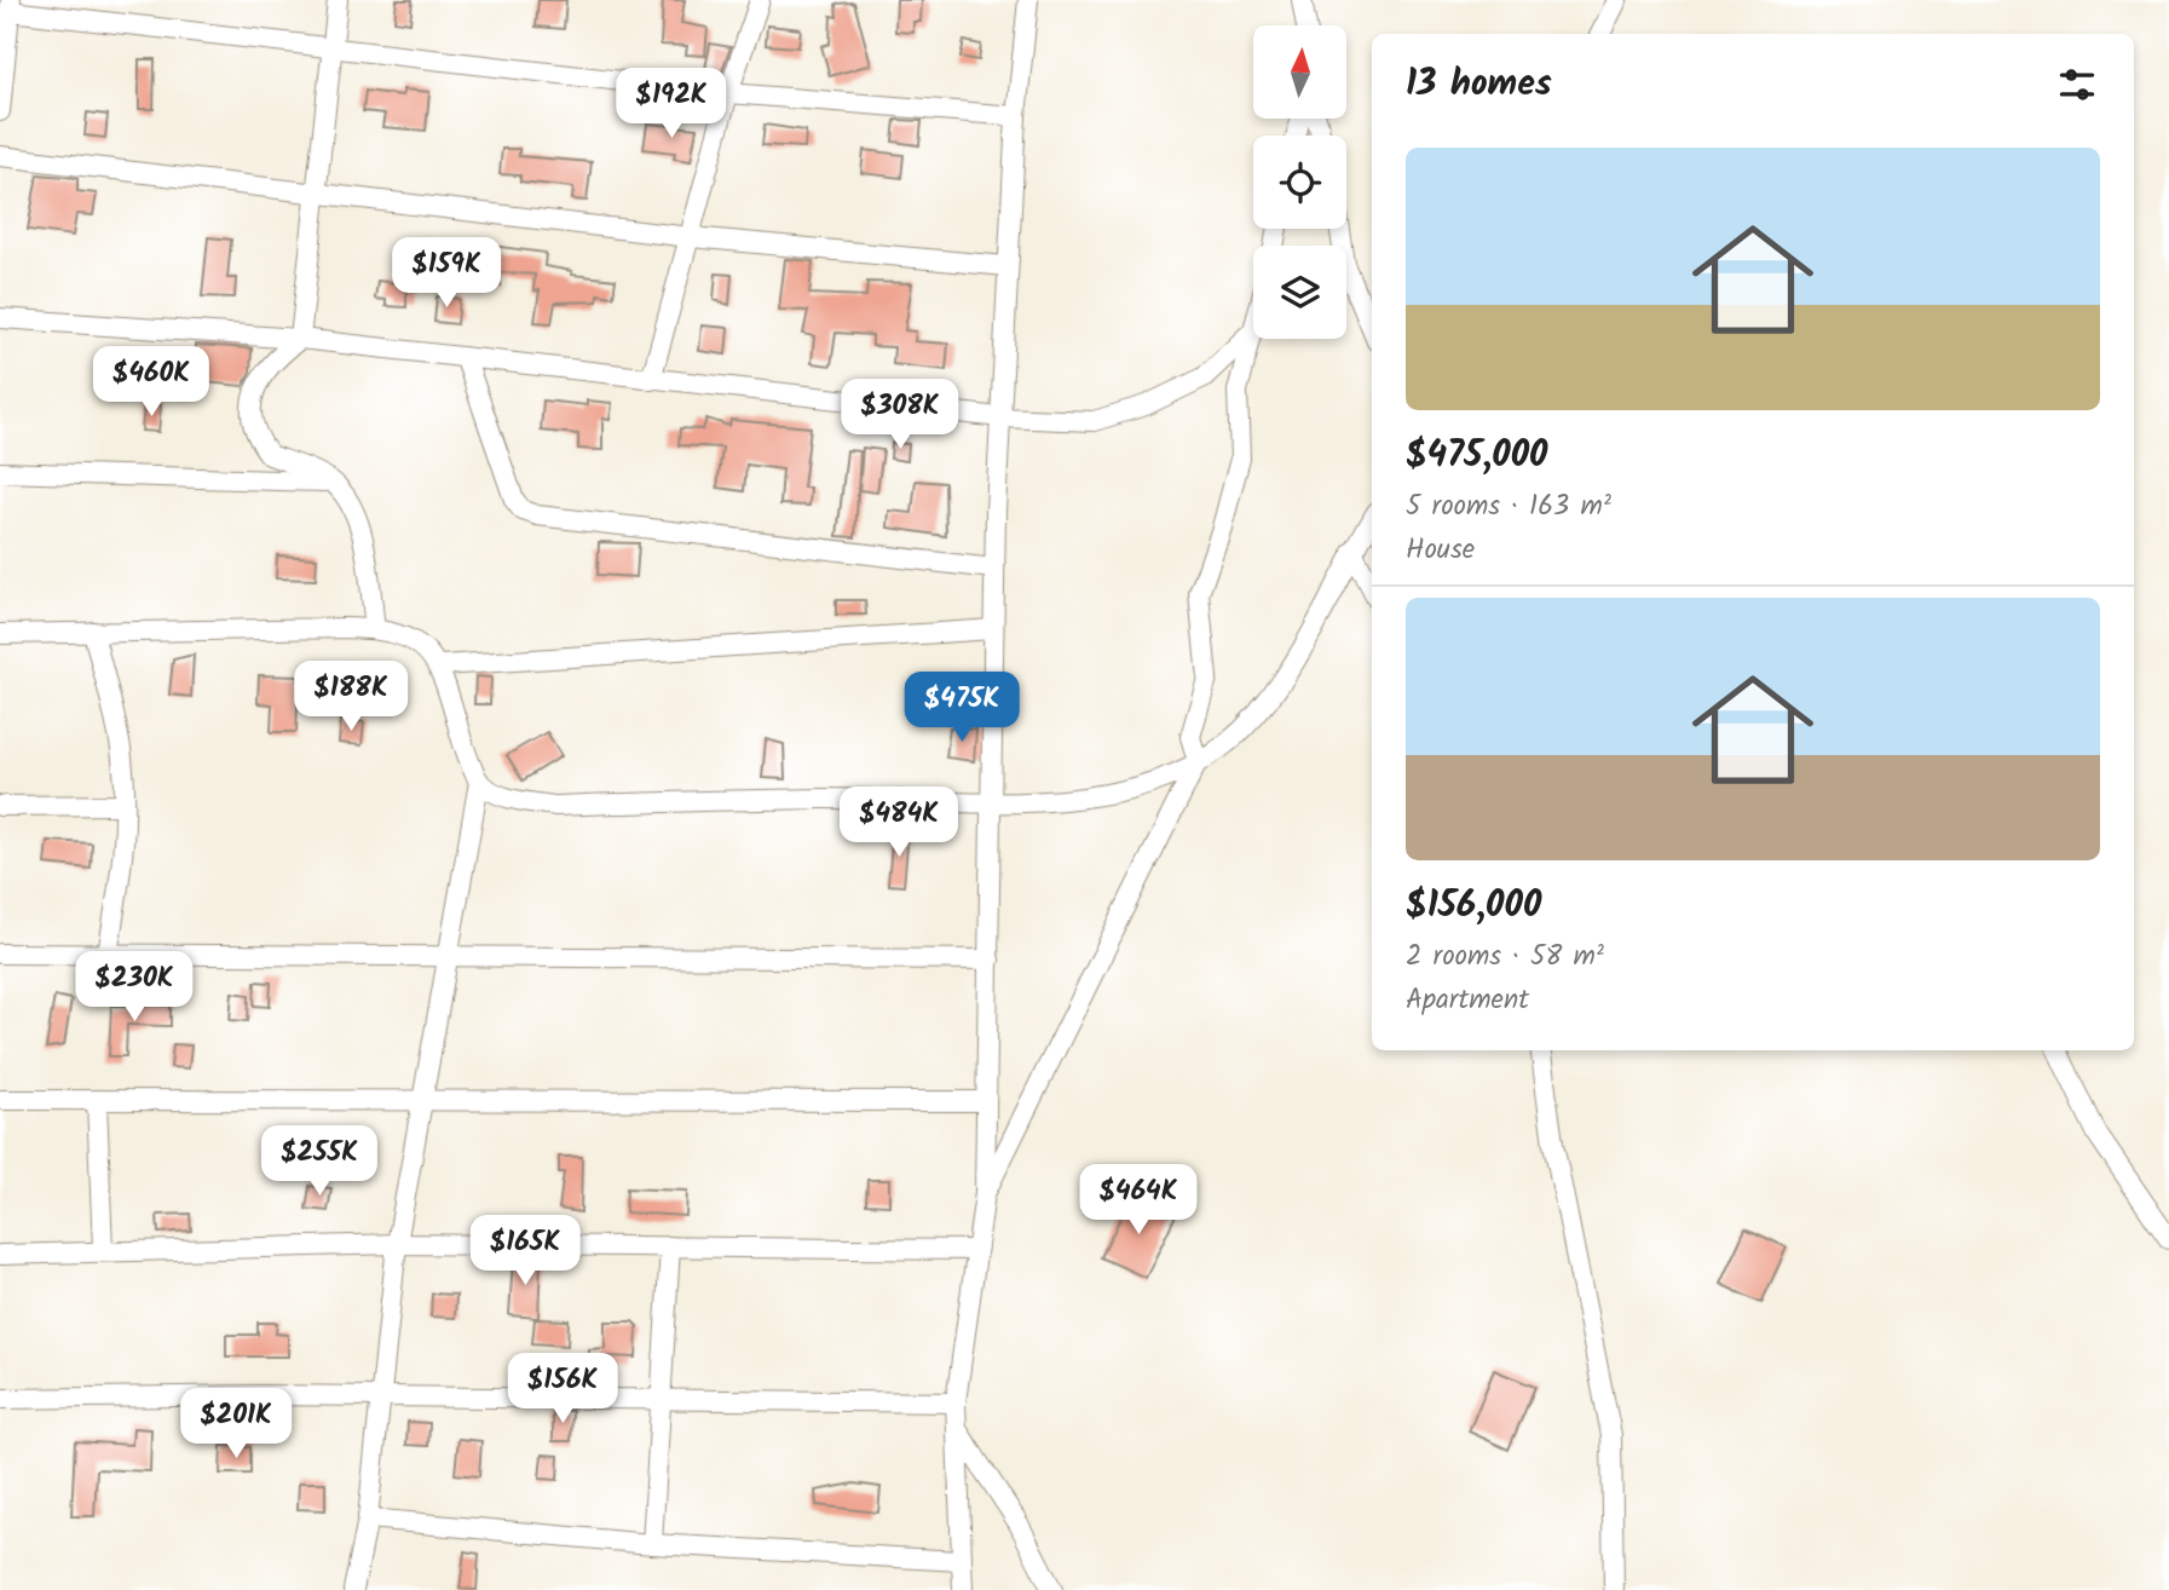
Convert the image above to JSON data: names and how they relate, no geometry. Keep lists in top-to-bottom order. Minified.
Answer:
{"north":"top","page":{"heading":"13 homes","price":["$192K","$159K","$460K","$308K","$188K","$475K","$484K","$230K","$255K","$464K","$165K","$156K","$201K"],"list":[{"name":"$475,000","note":"5 rooms · 163 m² · House"},{"name":"$156,000","note":"2 rooms · 58 m² · Apartment"}]}}
